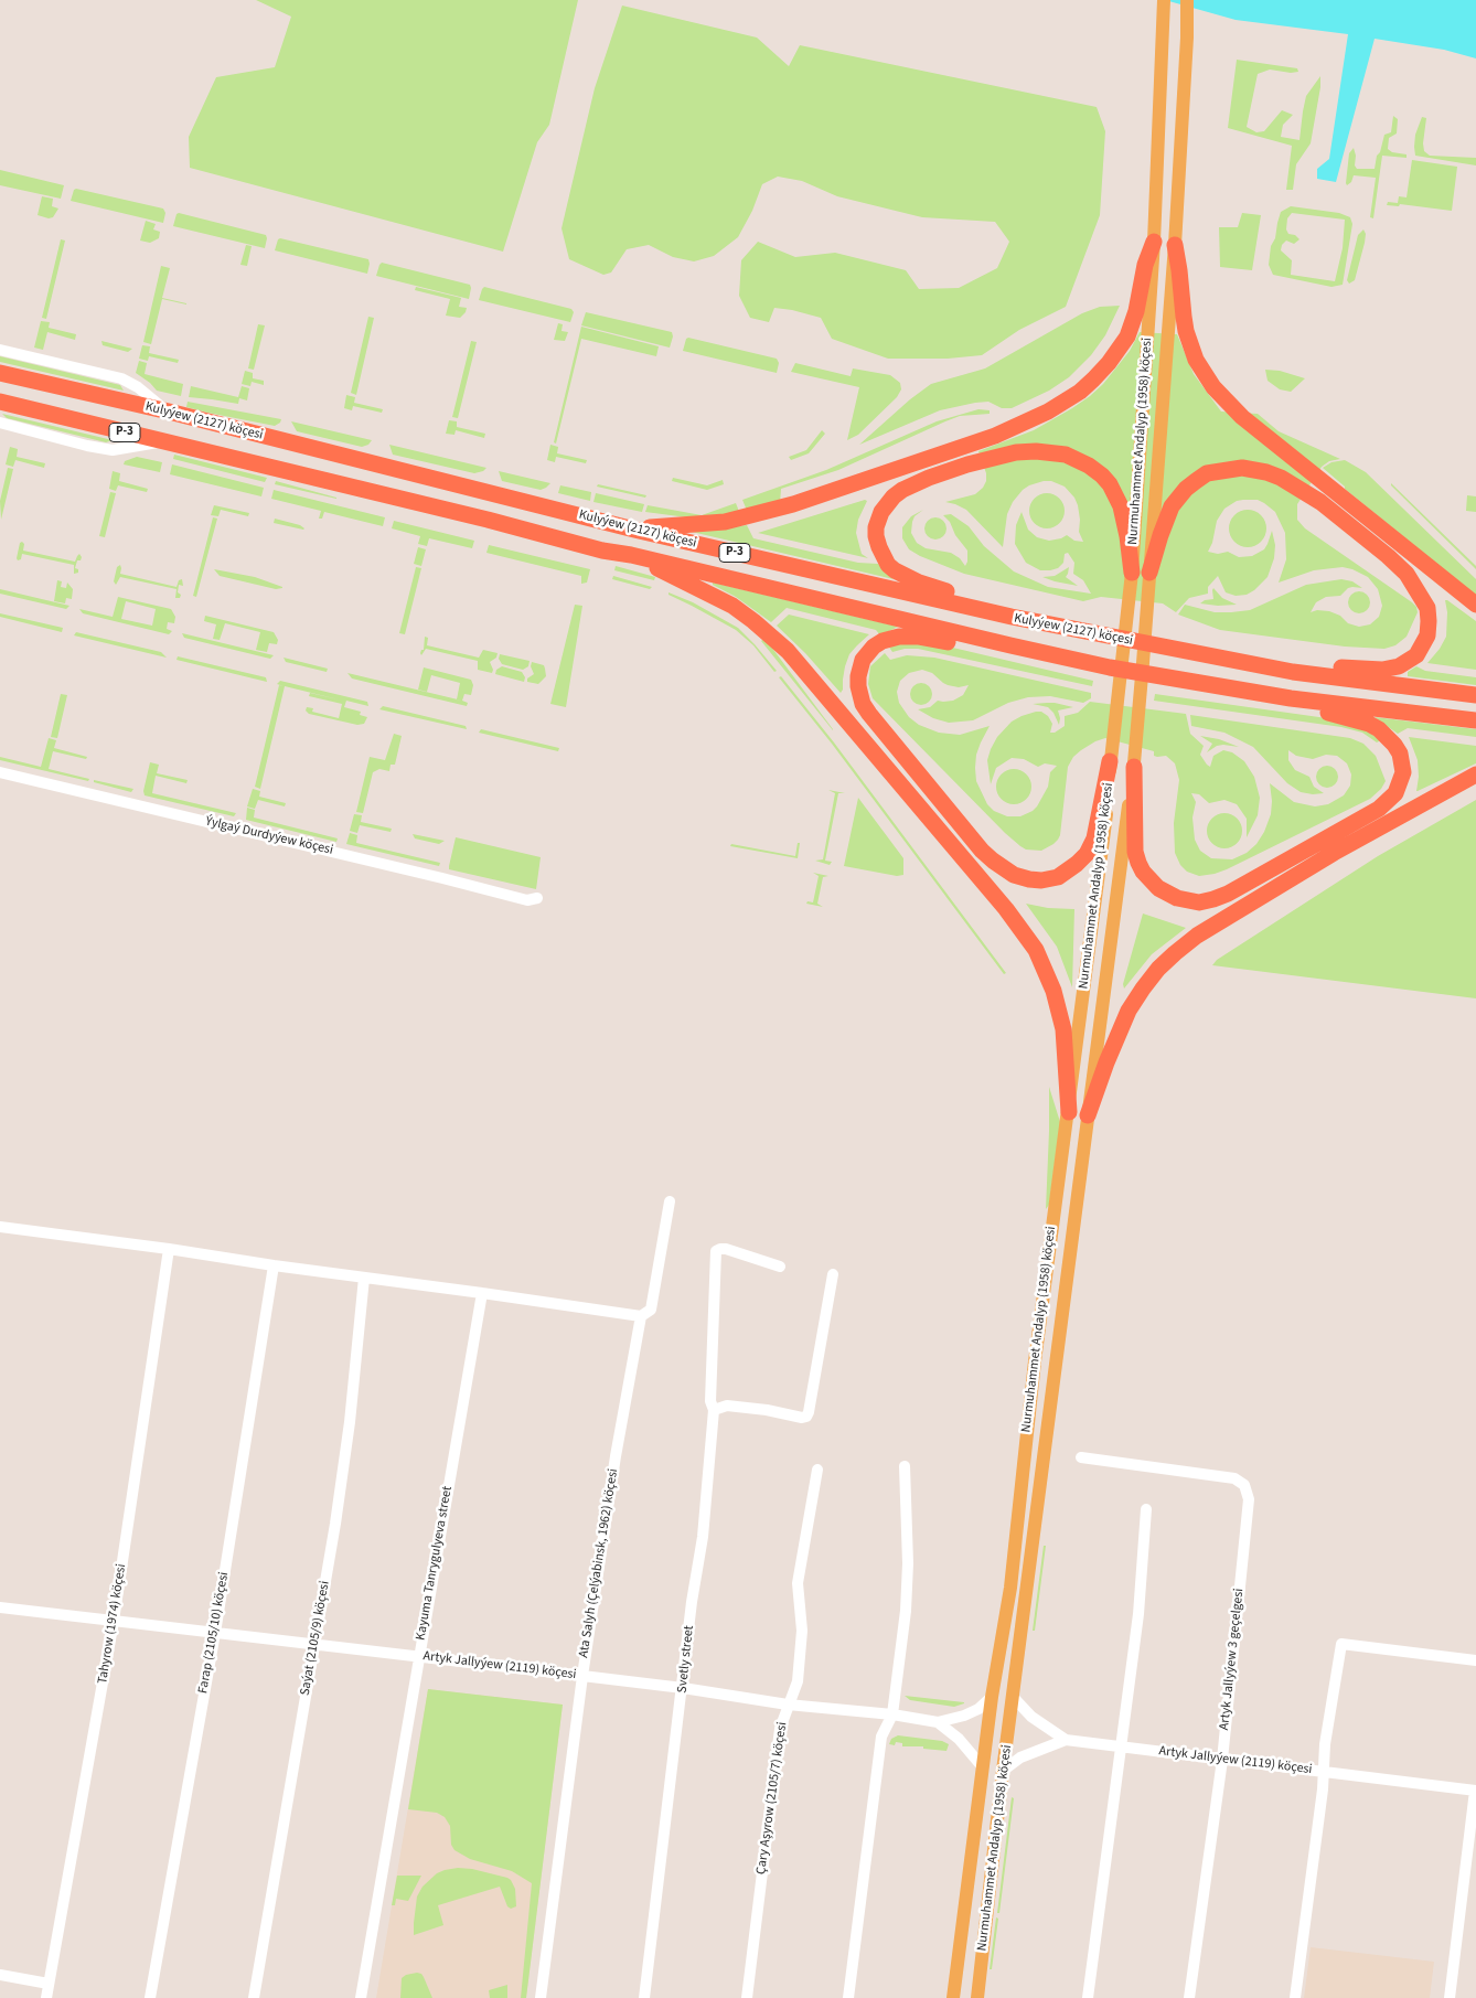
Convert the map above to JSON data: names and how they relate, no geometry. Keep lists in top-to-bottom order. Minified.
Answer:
{"streets":{"highway":["Kulyýew (2127) köçesi","P-3"],"main road":["Nurmuhammet Andalyp (1958) köçesi"],"street":["Ýylgaý Durdyýew köçesi","Kayuma Tanrygulyeva street","Ata Salyh (Çelýabinsk, 1962) köçesi","Tahyrow (1974) köçesi","Farap (2105/10) köçesi","Saýat (2105/9) köçesi","Svetly street","Artyk Jallyýew 3 geçelgesi","Artyk Jallyýew (2119) köçesi","Çary Aşyrow (2105/7) köçesi"]},"crossings":[["Nurmuhammet Andalyp (1958) köçesi","Artyk Jallyýew (2119) köçesi"],["Kayuma Tanrygulyeva street","Artyk Jallyýew (2119) köçesi"],["Ata Salyh (Çelýabinsk, 1962) köçesi","Artyk Jallyýew (2119) köçesi"],["Tahyrow (1974) köçesi","Artyk Jallyýew (2119) köçesi"],["Farap (2105/10) köçesi","Artyk Jallyýew (2119) köçesi"],["Saýat (2105/9) köçesi","Artyk Jallyýew (2119) köçesi"],["Svetly street","Artyk Jallyýew (2119) köçesi"],["Artyk Jallyýew 3 geçelgesi","Artyk Jallyýew (2119) köçesi"],["Artyk Jallyýew (2119) köçesi","Çary Aşyrow (2105/7) köçesi"]]}
